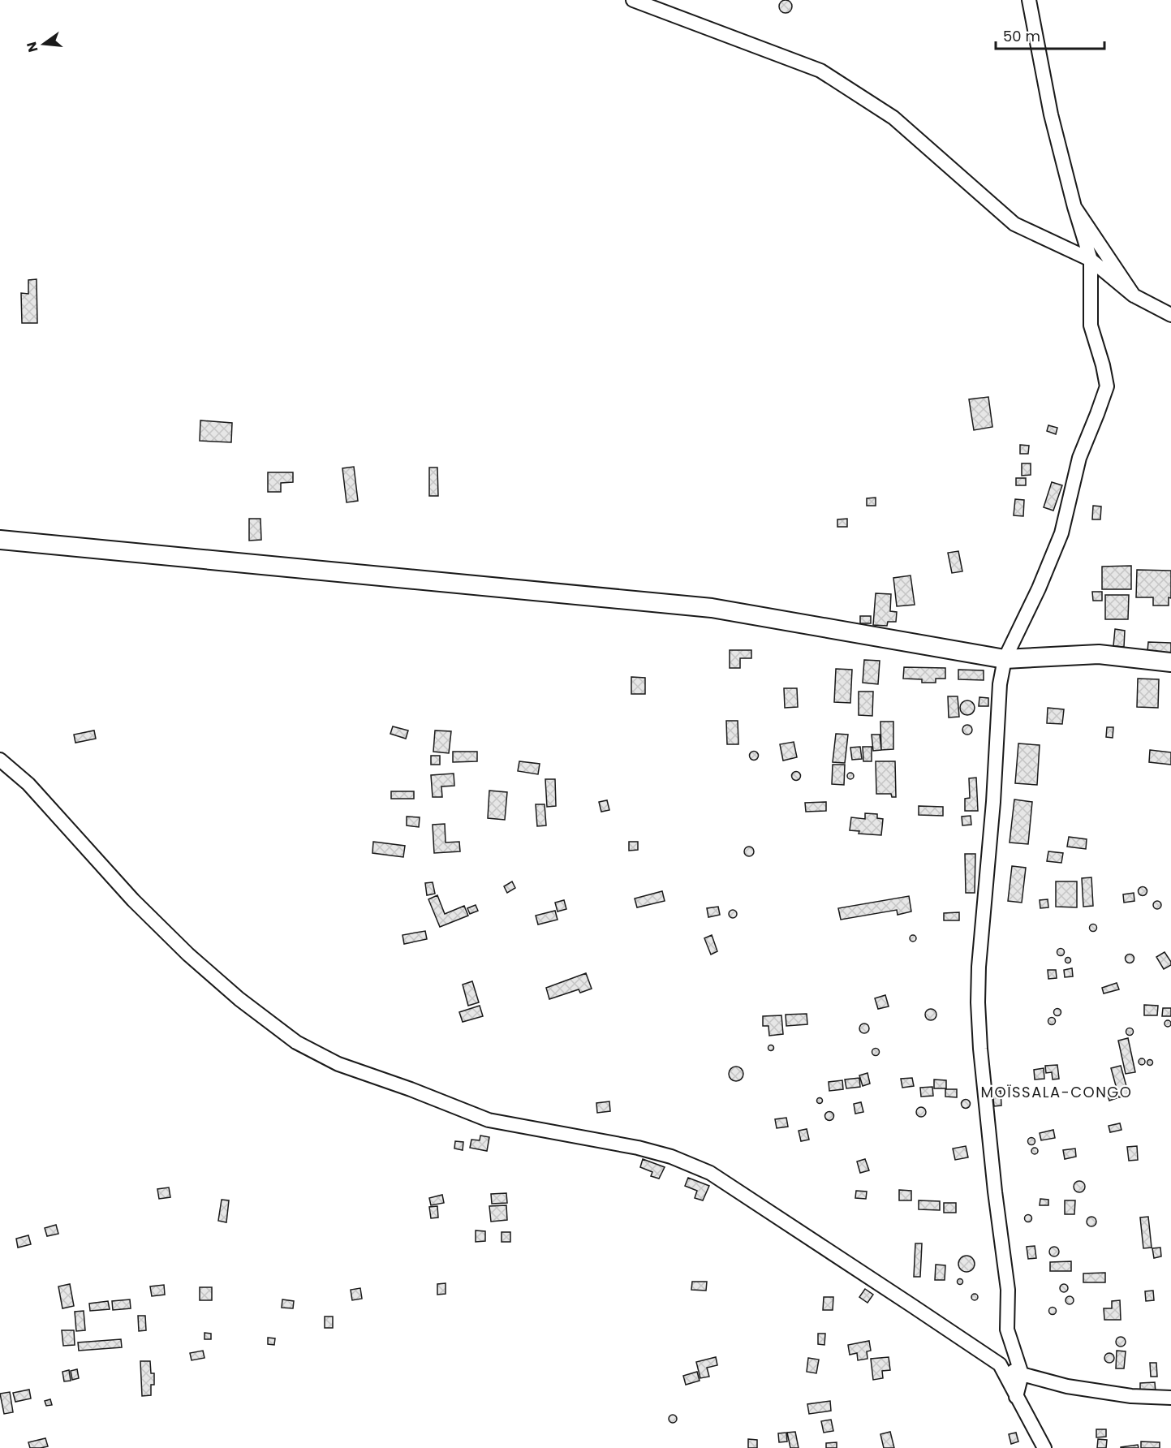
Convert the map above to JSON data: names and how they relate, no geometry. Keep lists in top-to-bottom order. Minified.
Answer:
{"districts":["MOÏSSALA-CONGO"],"scale_bar":"50 m","north":"left"}
